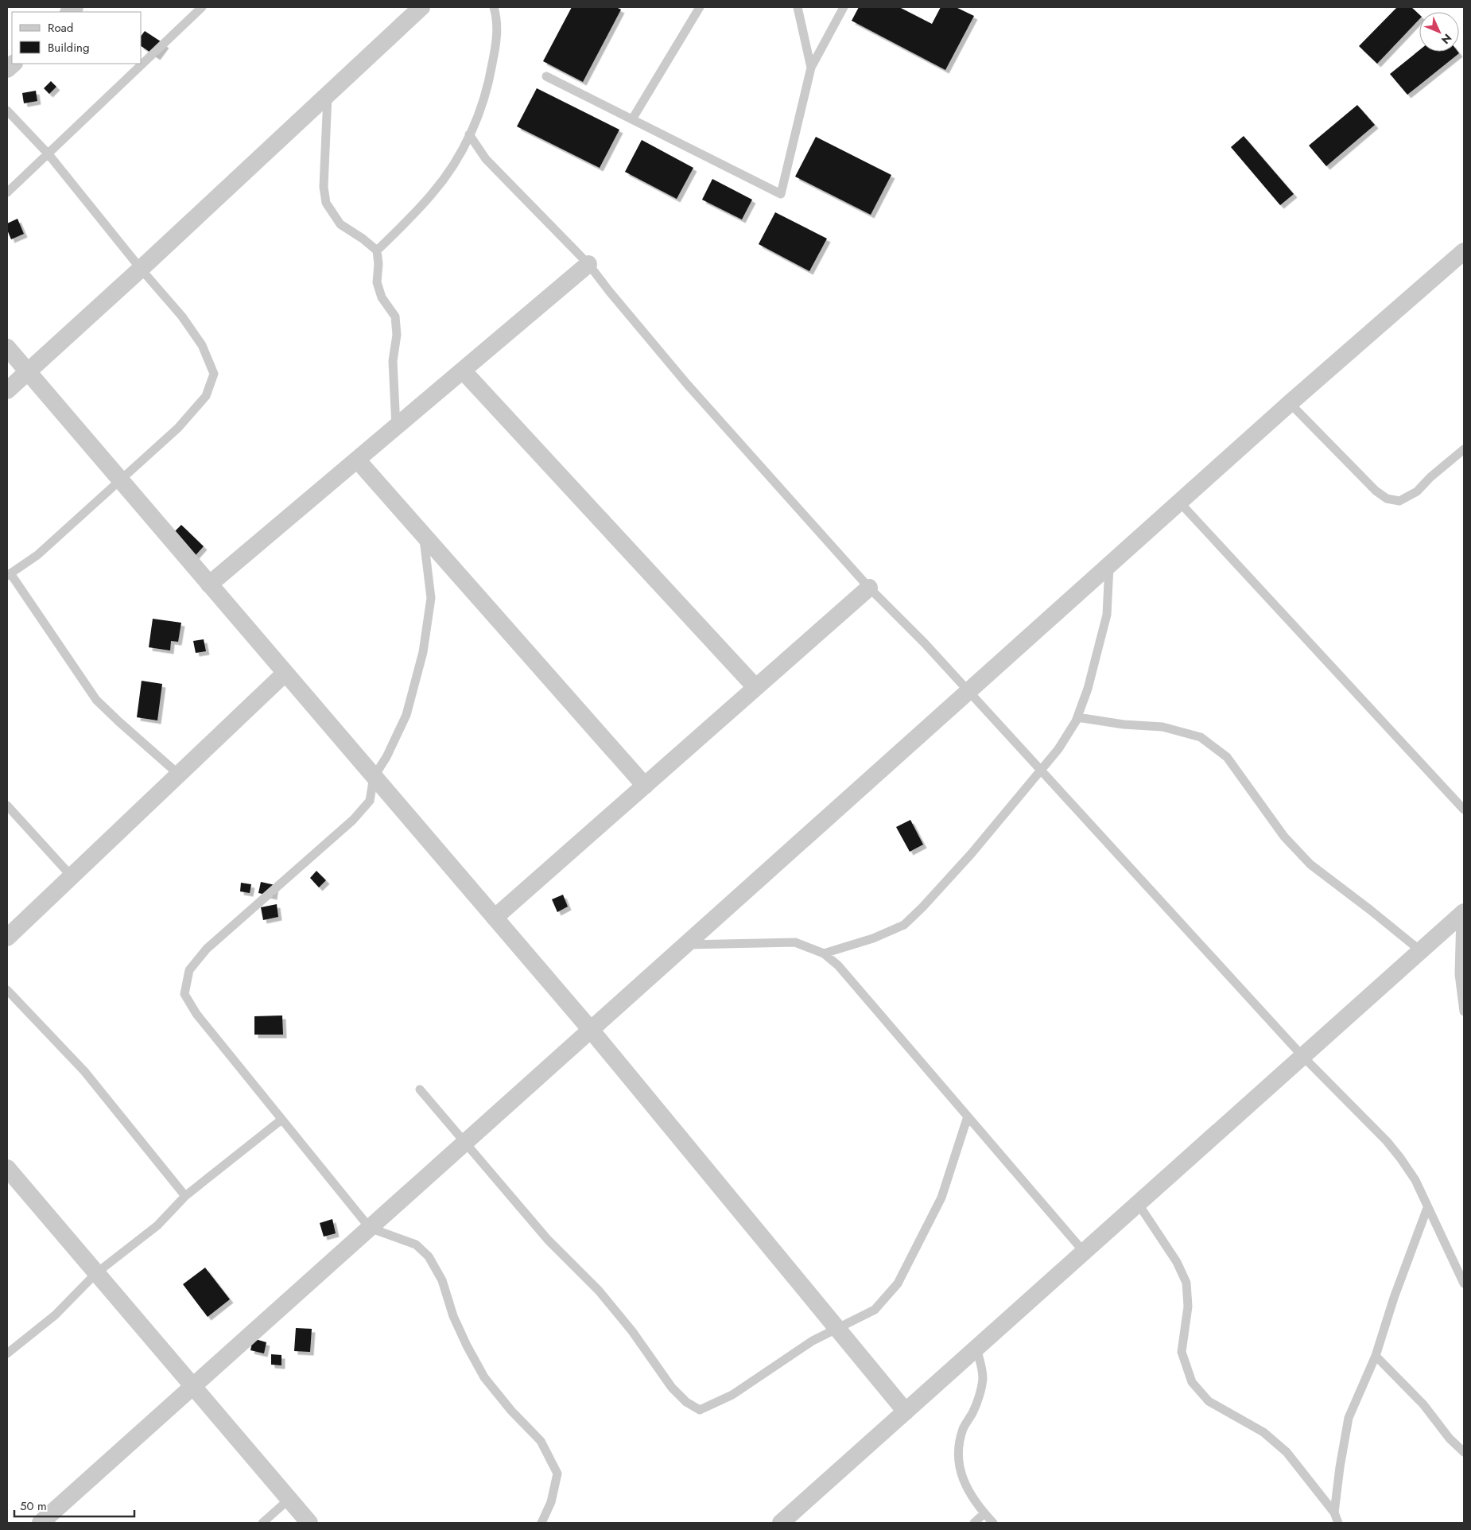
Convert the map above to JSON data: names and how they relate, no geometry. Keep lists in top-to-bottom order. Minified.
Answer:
{"legend":["Road","Building"],"scale_bar":"50 m","north":"bottom right"}
